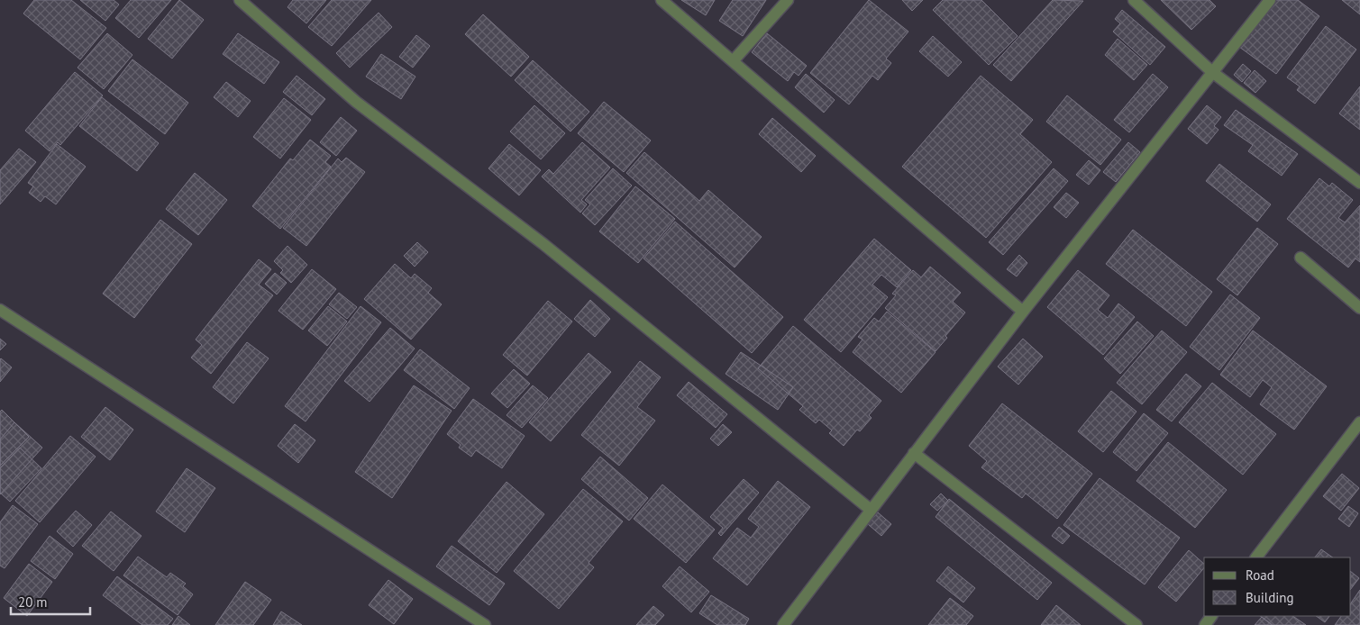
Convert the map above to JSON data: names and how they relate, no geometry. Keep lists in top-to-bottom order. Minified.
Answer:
{"legend":["Road","Building"],"scale_bar":"20 m"}
